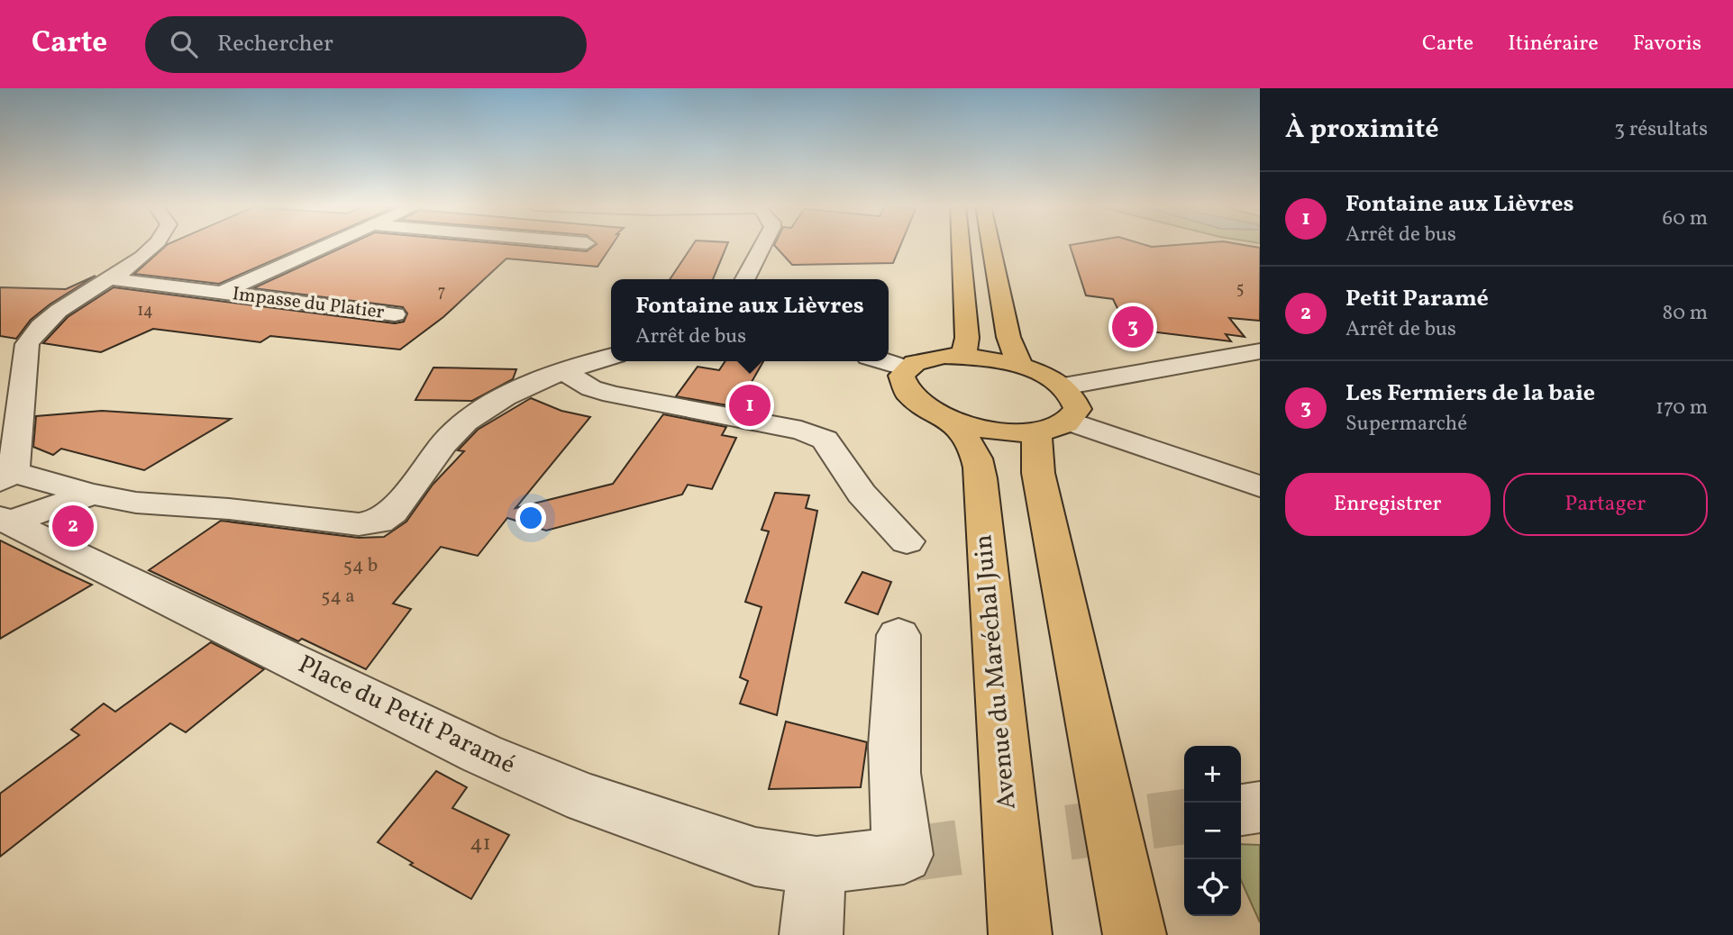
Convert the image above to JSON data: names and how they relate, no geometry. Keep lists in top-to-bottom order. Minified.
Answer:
{"streets":{"main road":["Avenue du Maréchal Juin"],"street":["Impasse du Platier","Place du Petit Paramé"]},"house_numbers":["5","7","14","54 b","54 a","41"],"page":{"header":"Carte","search":"Rechercher","nav":["Carte","Itinéraire","Favoris"],"heading":["À proximité","3 résultats"],"list":[{"mark":"1","name":"Fontaine aux Lièvres","note":"Arrêt de bus","value":"60 m"},{"mark":"2","name":"Petit Paramé","note":"Arrêt de bus","value":"80 m"},{"mark":"3","name":"Les Fermiers de la baie","note":"Supermarché","value":"170 m"}],"popup":["Fontaine aux Lièvres","Arrêt de bus"],"pins":["3","1","2"],"buttons":["Enregistrer","Partager"],"map_buttons":["+","−"]}}
